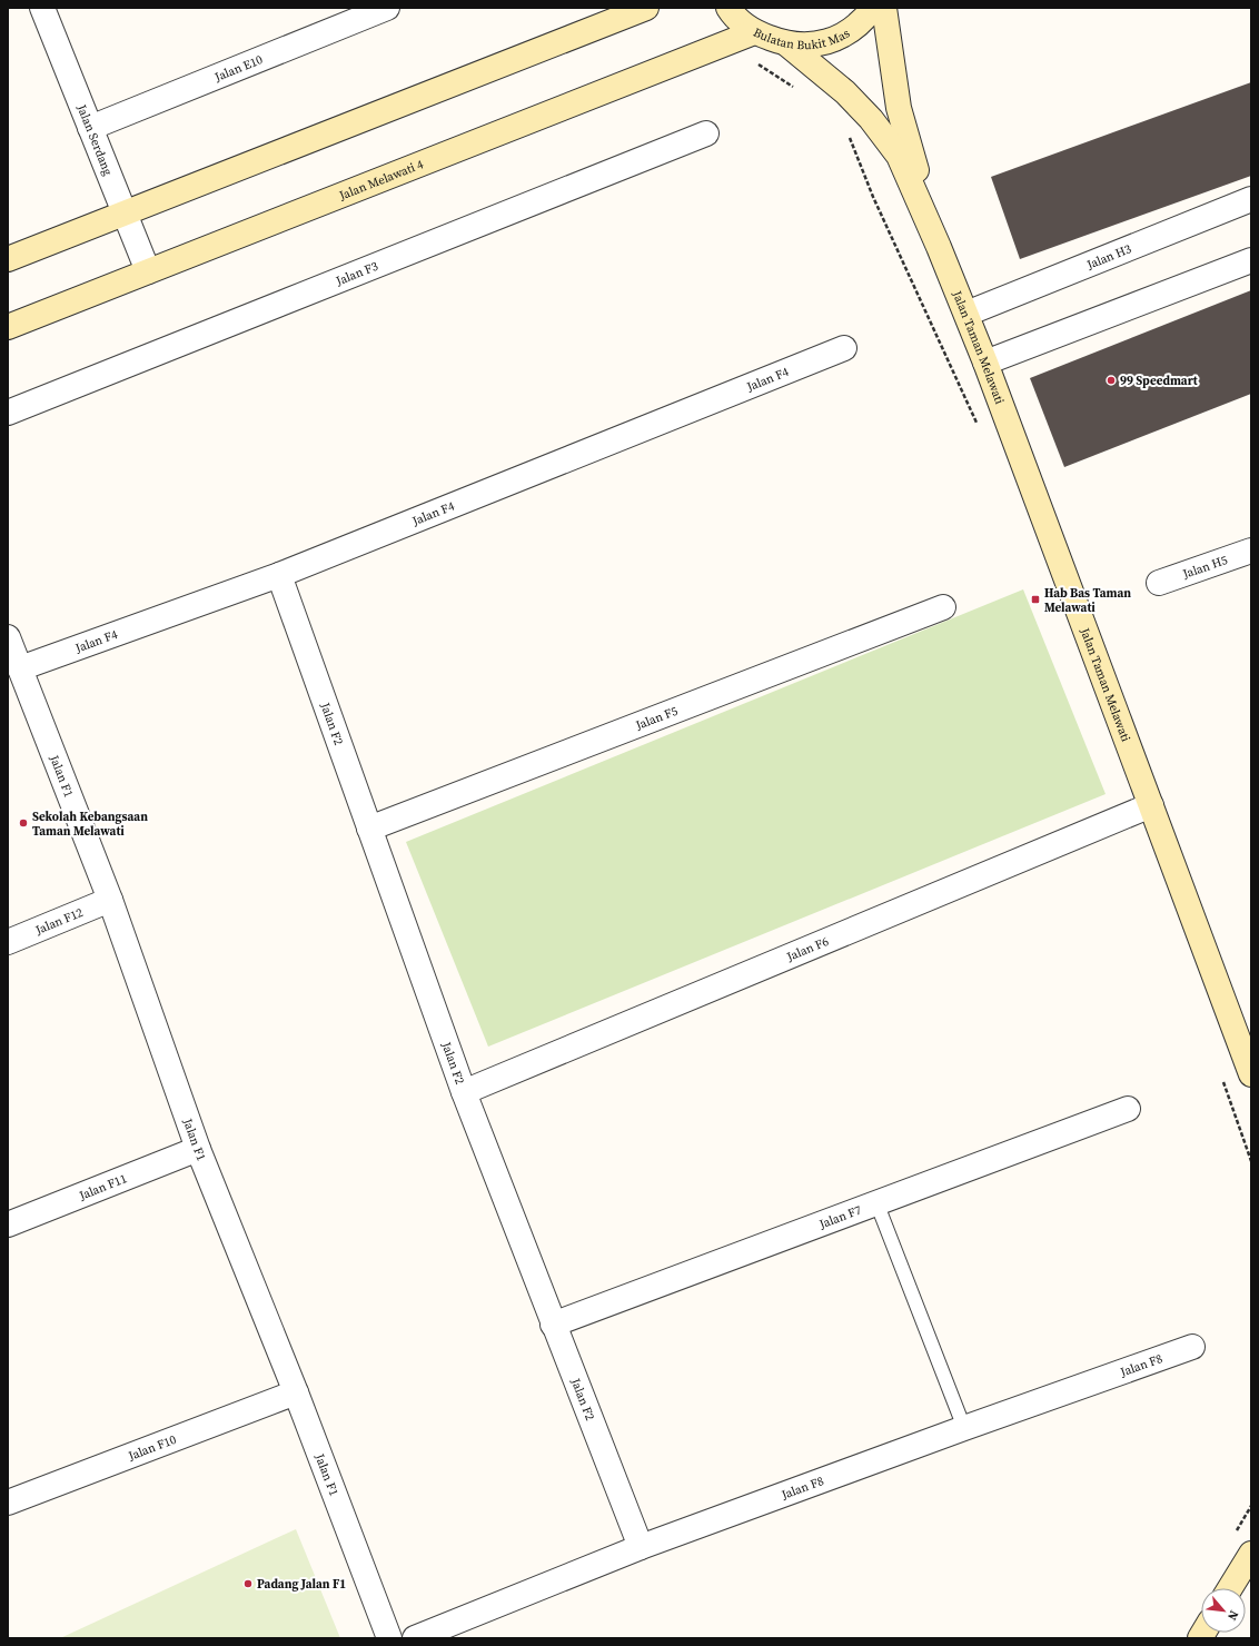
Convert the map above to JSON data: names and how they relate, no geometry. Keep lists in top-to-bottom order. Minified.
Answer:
{"streets":{"main road":["Bulatan Bukit Mas","Jalan Melawati 4","Jalan Taman Melawati"],"street":["Jalan E10","Jalan Serdang","Jalan H3","Jalan F3","Jalan F4","Jalan H5","Jalan F5","Jalan F2","Jalan F1","Jalan F12","Jalan F6","Jalan F11","Jalan F7","Jalan F8","Jalan F10"]},"crossings":[["Bulatan Bukit Mas","Jalan Melawati 4"],["Bulatan Bukit Mas","Jalan Taman Melawati"],["Jalan E10","Jalan Serdang"],["Jalan Serdang","Jalan Melawati 4"],["Jalan H3","Jalan Taman Melawati"],["Jalan Taman Melawati","Jalan F6"],["Jalan F4","Jalan F2"],["Jalan F4","Jalan F1"],["Jalan F5","Jalan F2"],["Jalan F2","Jalan F6"],["Jalan F2","Jalan F7"],["Jalan F2","Jalan F8"],["Jalan F1","Jalan F12"],["Jalan F1","Jalan F11"],["Jalan F1","Jalan F10"]],"places":{"other":["99 Speedmart","Sekolah Kebangsaan Taman Melawati","Padang Jalan F1"],"transit":["Hab Bas Taman Melawati"]},"north":"bottom right"}
